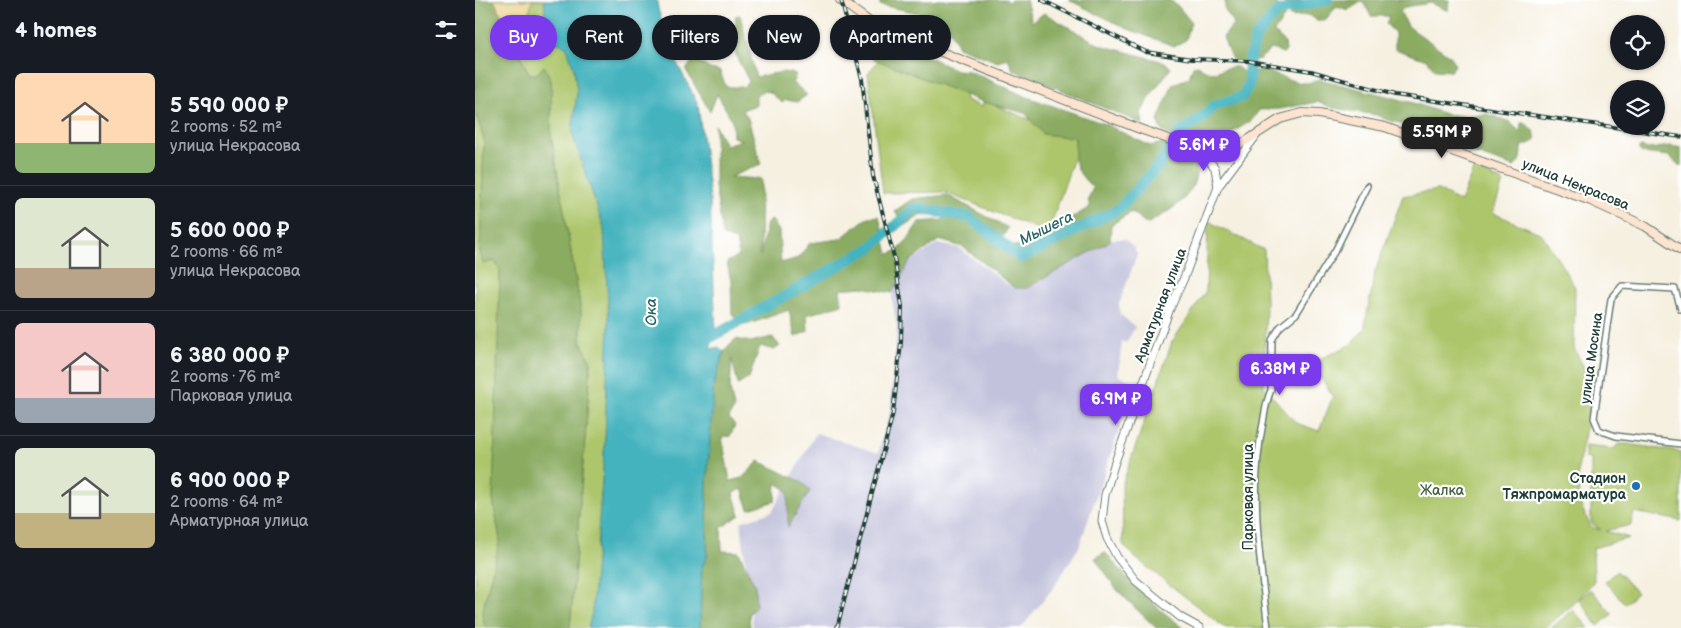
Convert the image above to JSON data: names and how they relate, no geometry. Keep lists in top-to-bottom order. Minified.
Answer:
{"streets":{"main road":["улица Некрасова"],"street":["Арматурная улица","улица Мосина","Парковая улица"]},"crossings":[["улица Некрасова","Арматурная улица"]],"water":["Мышега","Ока"],"parks":["Жалка"],"places":["Стадион Тяжпромарматура"],"page":{"heading":"4 homes","chip":["Buy","Rent","Filters","New","Apartment"],"list":[{"name":"5 590 000 ₽","note":"2 rooms · 52 m² · улица Некрасова"},{"name":"5 600 000 ₽","note":"2 rooms · 66 m² · улица Некрасова"},{"name":"6 380 000 ₽","note":"2 rooms · 76 m² · Парковая улица"},{"name":"6 900 000 ₽","note":"2 rooms · 64 m² · Арматурная улица"}],"price":["5.59M ₽","5.6M ₽","6.38M ₽","6.9M ₽"]}}
